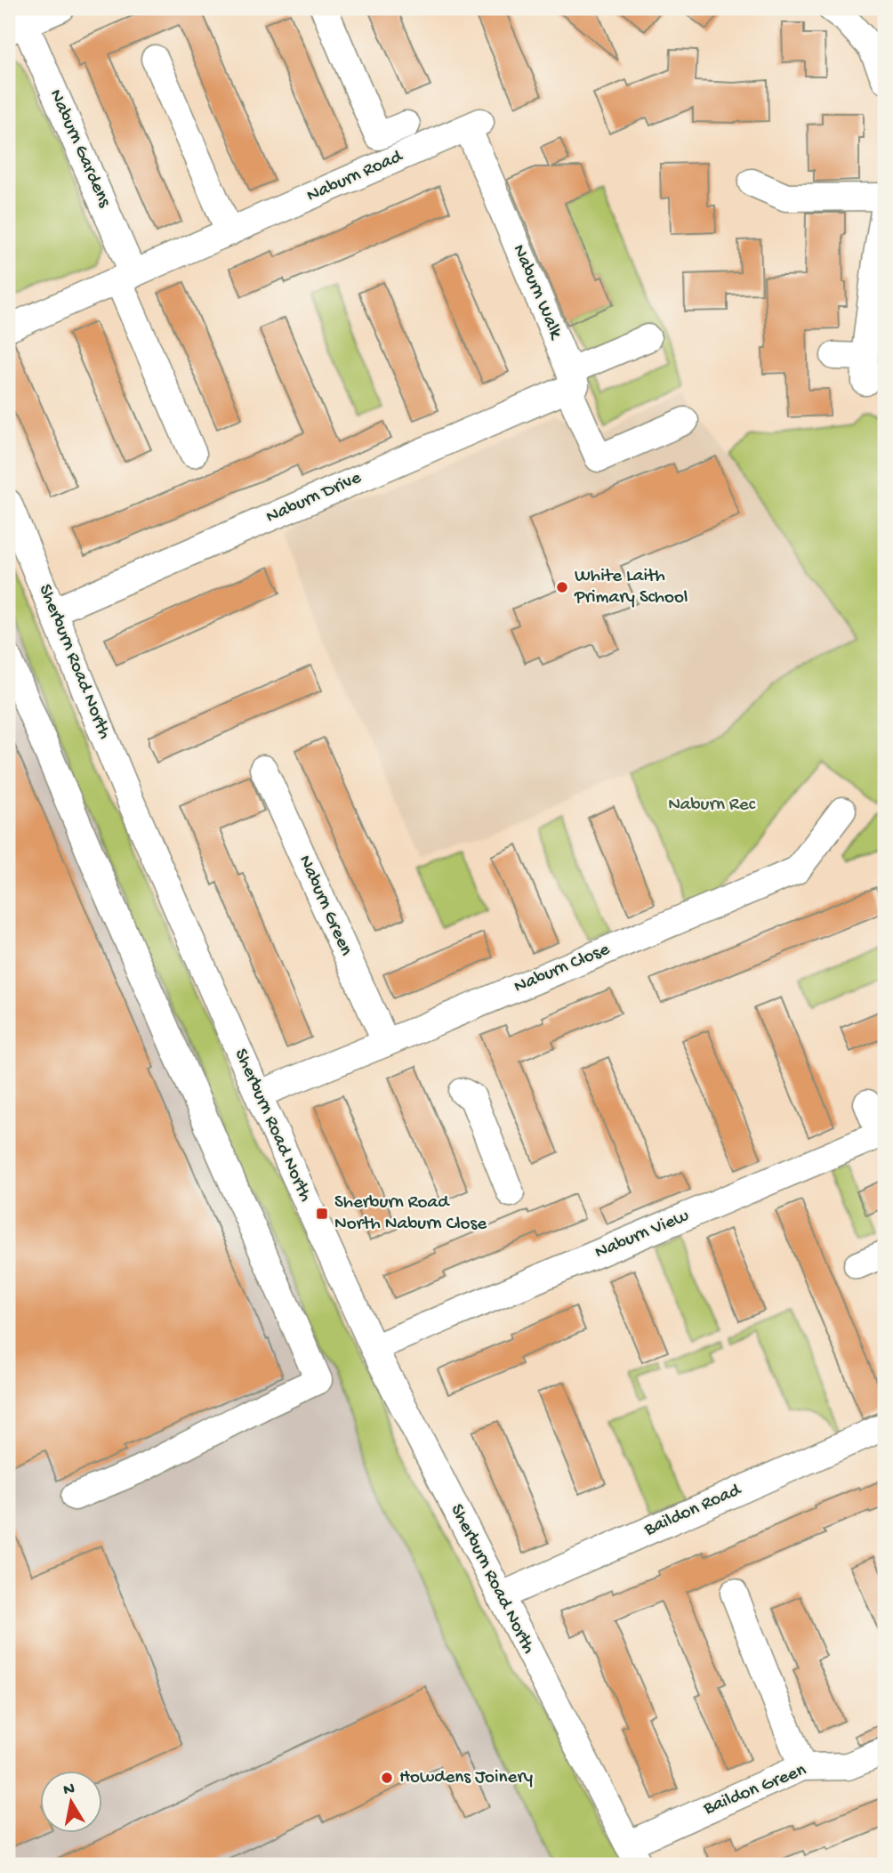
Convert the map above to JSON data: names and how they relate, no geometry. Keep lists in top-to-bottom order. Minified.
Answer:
{"streets":{"street":["Naburn Gardens","Naburn Road","Naburn Walk","Naburn Drive","Sherburn Road North","Naburn Green","Naburn Close","Naburn View","Baildon Road","Baildon Green"]},"crossings":[["Naburn Gardens","Naburn Road"],["Naburn Road","Naburn Walk"],["Naburn Walk","Naburn Drive"],["Naburn Drive","Sherburn Road North"],["Sherburn Road North","Naburn Close"],["Sherburn Road North","Naburn View"],["Sherburn Road North","Baildon Road"],["Sherburn Road North","Baildon Green"],["Naburn Green","Naburn Close"]],"parks":["Naburn Rec"],"places":{"other":["White Laith Primary School","Howdens Joinery"],"transit":["Sherburn Road North Naburn Close"]},"north":"top"}
